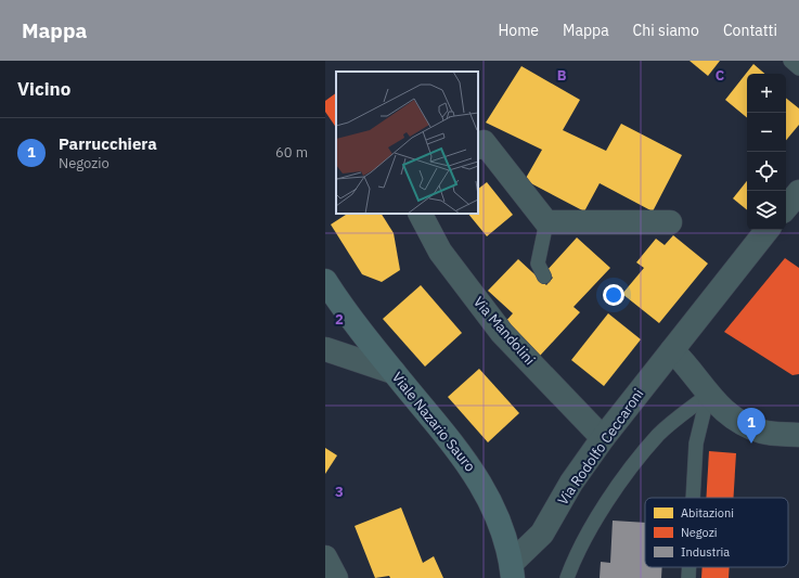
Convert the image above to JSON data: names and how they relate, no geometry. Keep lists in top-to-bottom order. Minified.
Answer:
{"streets":{"main road":["Viale Nazario Sauro"],"street":["Via Mandolini","Via Rodolfo Ceccaroni"]},"crossings":[["Via Mandolini","Via Rodolfo Ceccaroni"],["Viale Nazario Sauro","Via Rodolfo Ceccaroni"]],"legend":["Abitazioni","Negozi","Industria"],"page":{"header":"Mappa","nav":["Home","Mappa","Chi siamo","Contatti"],"heading":"Vicino","map_buttons":["+","−"],"list":[{"mark":"1","name":"Parrucchiera","note":"Negozio","value":"60 m"}],"pins":"1"},"grid":{"columns":["B","C"],"rows":["2","3"]}}
